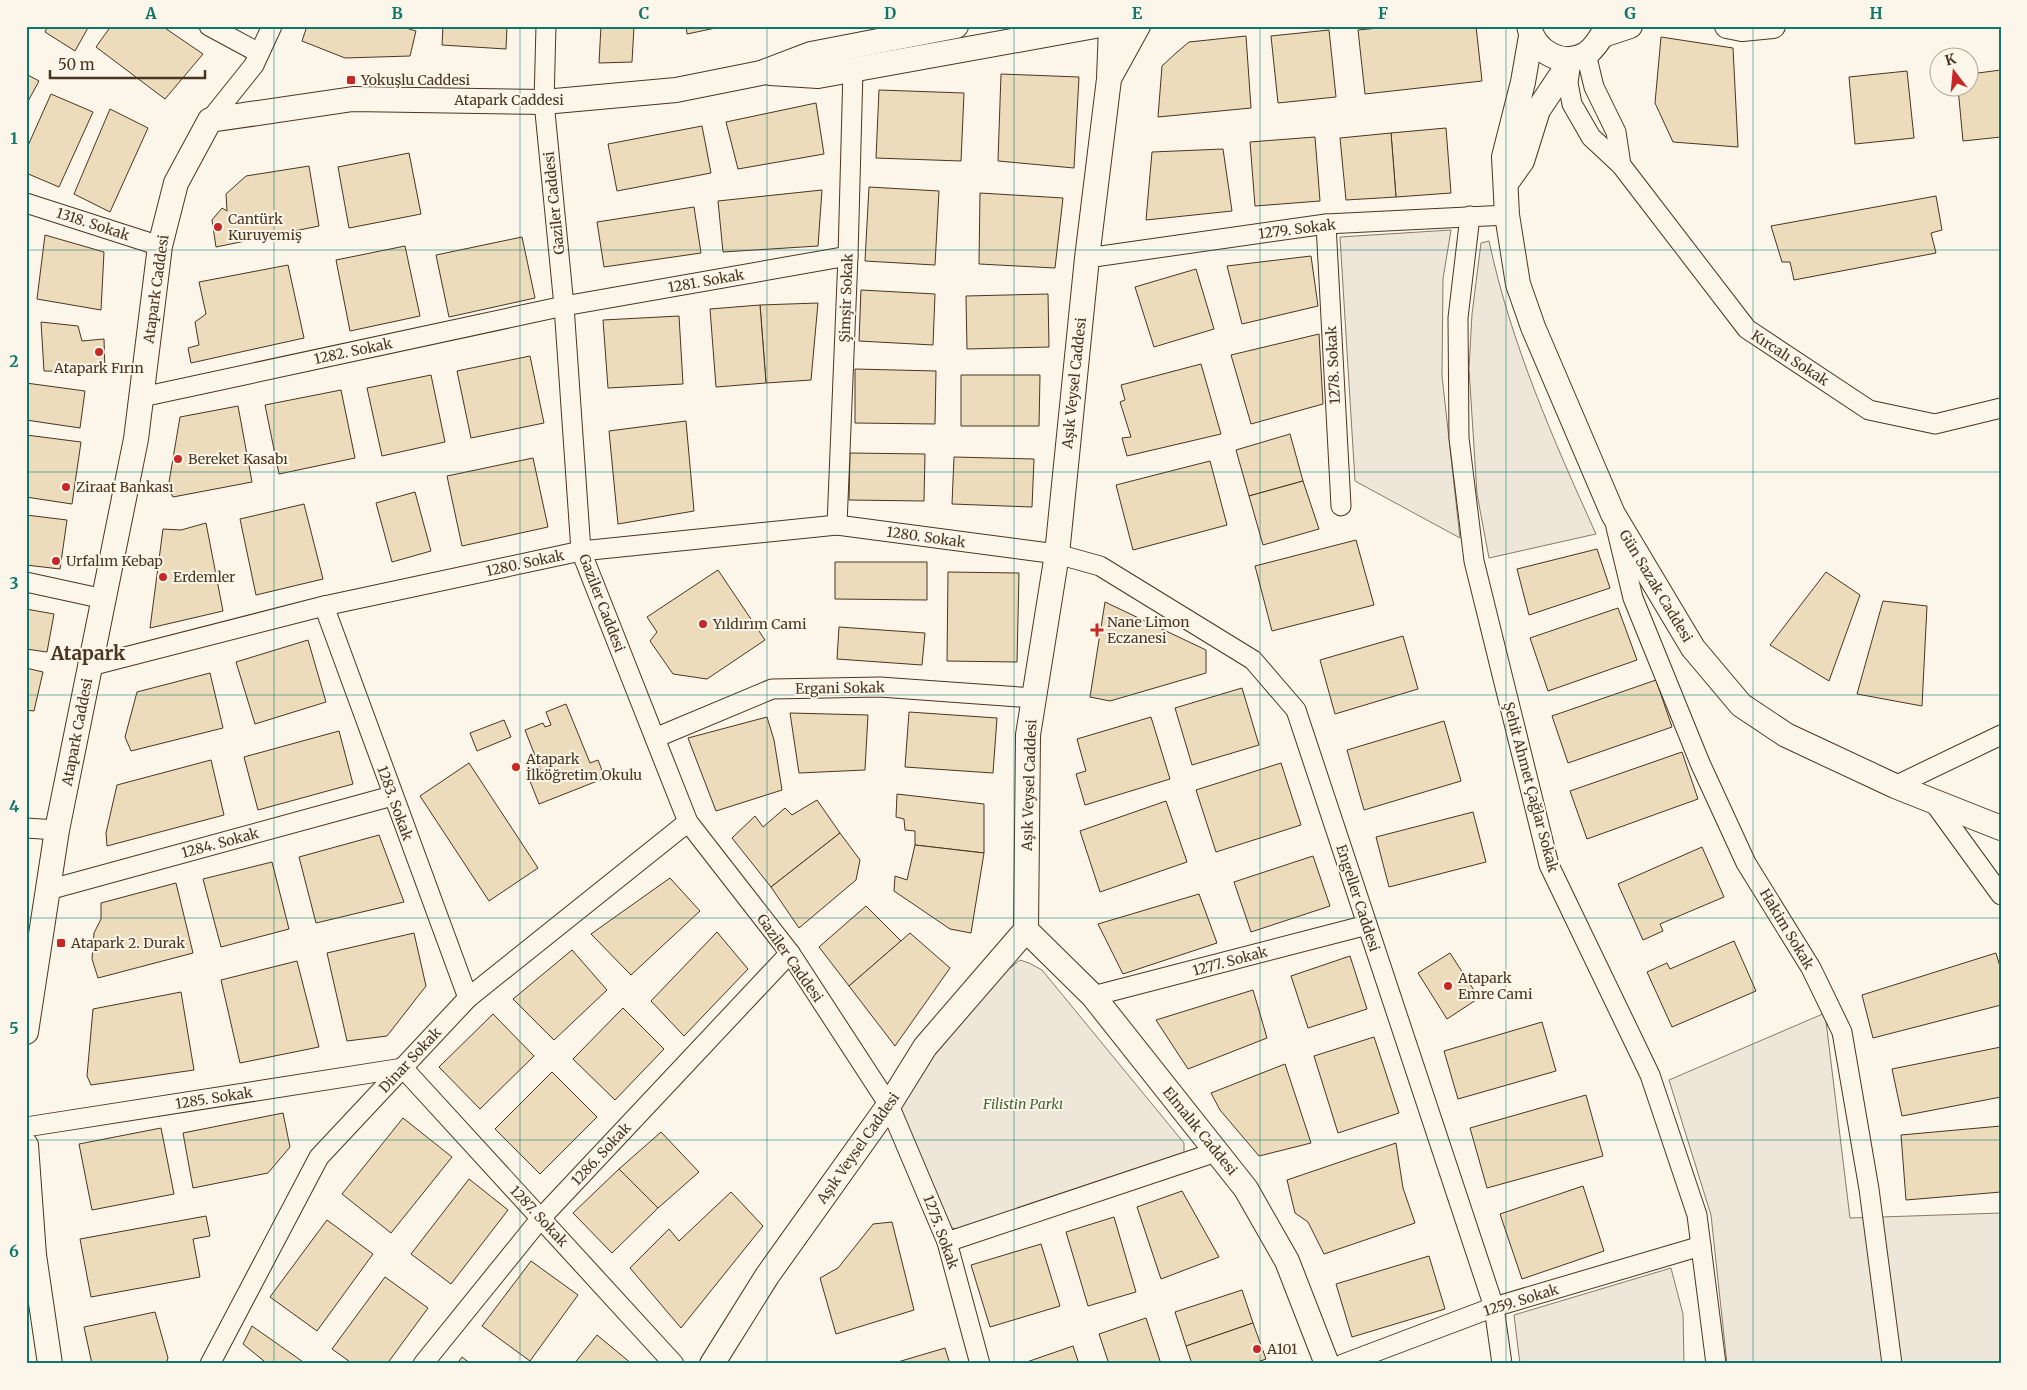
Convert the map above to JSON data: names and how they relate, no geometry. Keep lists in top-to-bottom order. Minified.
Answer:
{"streets":{"street":["Atapark Caddesi","Gaziler Caddesi","1318. Sokak","1279. Sokak","1281. Sokak","Şimşir Sokak","1282. Sokak","Kırcalı Sokak","1278. Sokak","Aşık Veysel Caddesi","1280. Sokak","Gün Sazak Caddesi","Ergani Sokak","Şehit Ahmet Çağlar Sokak","1283. Sokak","1284. Sokak","Engeller Caddesi","Hakim Sokak","1277. Sokak","Dinar Sokak","1285. Sokak","Elmalık Caddesi","1286. Sokak","1287. Sokak","1275. Sokak","1259. Sokak"]},"crossings":[["Atapark Caddesi","Gaziler Caddesi"],["Atapark Caddesi","1318. Sokak"],["Atapark Caddesi","1282. Sokak"],["Atapark Caddesi","1280. Sokak"],["Atapark Caddesi","1284. Sokak"],["Gaziler Caddesi","1281. Sokak"],["Gaziler Caddesi","1282. Sokak"],["Gaziler Caddesi","Aşık Veysel Caddesi"],["Gaziler Caddesi","1280. Sokak"],["Gaziler Caddesi","Ergani Sokak"],["Gaziler Caddesi","Dinar Sokak"],["Gaziler Caddesi","1286. Sokak"],["Gaziler Caddesi","1275. Sokak"],["1279. Sokak","1278. Sokak"],["1279. Sokak","Aşık Veysel Caddesi"],["1279. Sokak","Gün Sazak Caddesi"],["1279. Sokak","Şehit Ahmet Çağlar Sokak"],["1281. Sokak","Şimşir Sokak"],["1281. Sokak","1282. Sokak"],["Şimşir Sokak","1280. Sokak"],["Aşık Veysel Caddesi","1280. Sokak"],["Aşık Veysel Caddesi","Ergani Sokak"],["Aşık Veysel Caddesi","Engeller Caddesi"],["Aşık Veysel Caddesi","Elmalık Caddesi"],["Aşık Veysel Caddesi","1275. Sokak"],["1280. Sokak","1283. Sokak"],["1280. Sokak","Engeller Caddesi"],["Gün Sazak Caddesi","Hakim Sokak"],["Şehit Ahmet Çağlar Sokak","1259. Sokak"],["1283. Sokak","1284. Sokak"],["1283. Sokak","Dinar Sokak"],["Engeller Caddesi","1277. Sokak"],["Engeller Caddesi","1259. Sokak"],["1277. Sokak","Elmalık Caddesi"],["Dinar Sokak","1285. Sokak"],["Dinar Sokak","1287. Sokak"],["1285. Sokak","1287. Sokak"],["1286. Sokak","1287. Sokak"]],"districts":["Atapark"],"parks":["Filistin Parkı"],"places":{"transit":["Yokuşlu Caddesi","Atapark 2. Durak"],"other":["Cantürk Kuruyemiş","Atapark Fırın","Bereket Kasabı","Ziraat Bankası","Urfalım Kebap","Erdemler","Yıldırım Cami","Atapark İlköğretim Okulu","Atapark Emre Cami","A101"],"health":["Nane Limon Eczanesi"]},"scale_bar":"50 m","north":"top","grid":{"columns":["A","B","C","D","E","F","G","H"],"rows":["1","2","3","4","5","6"]}}
